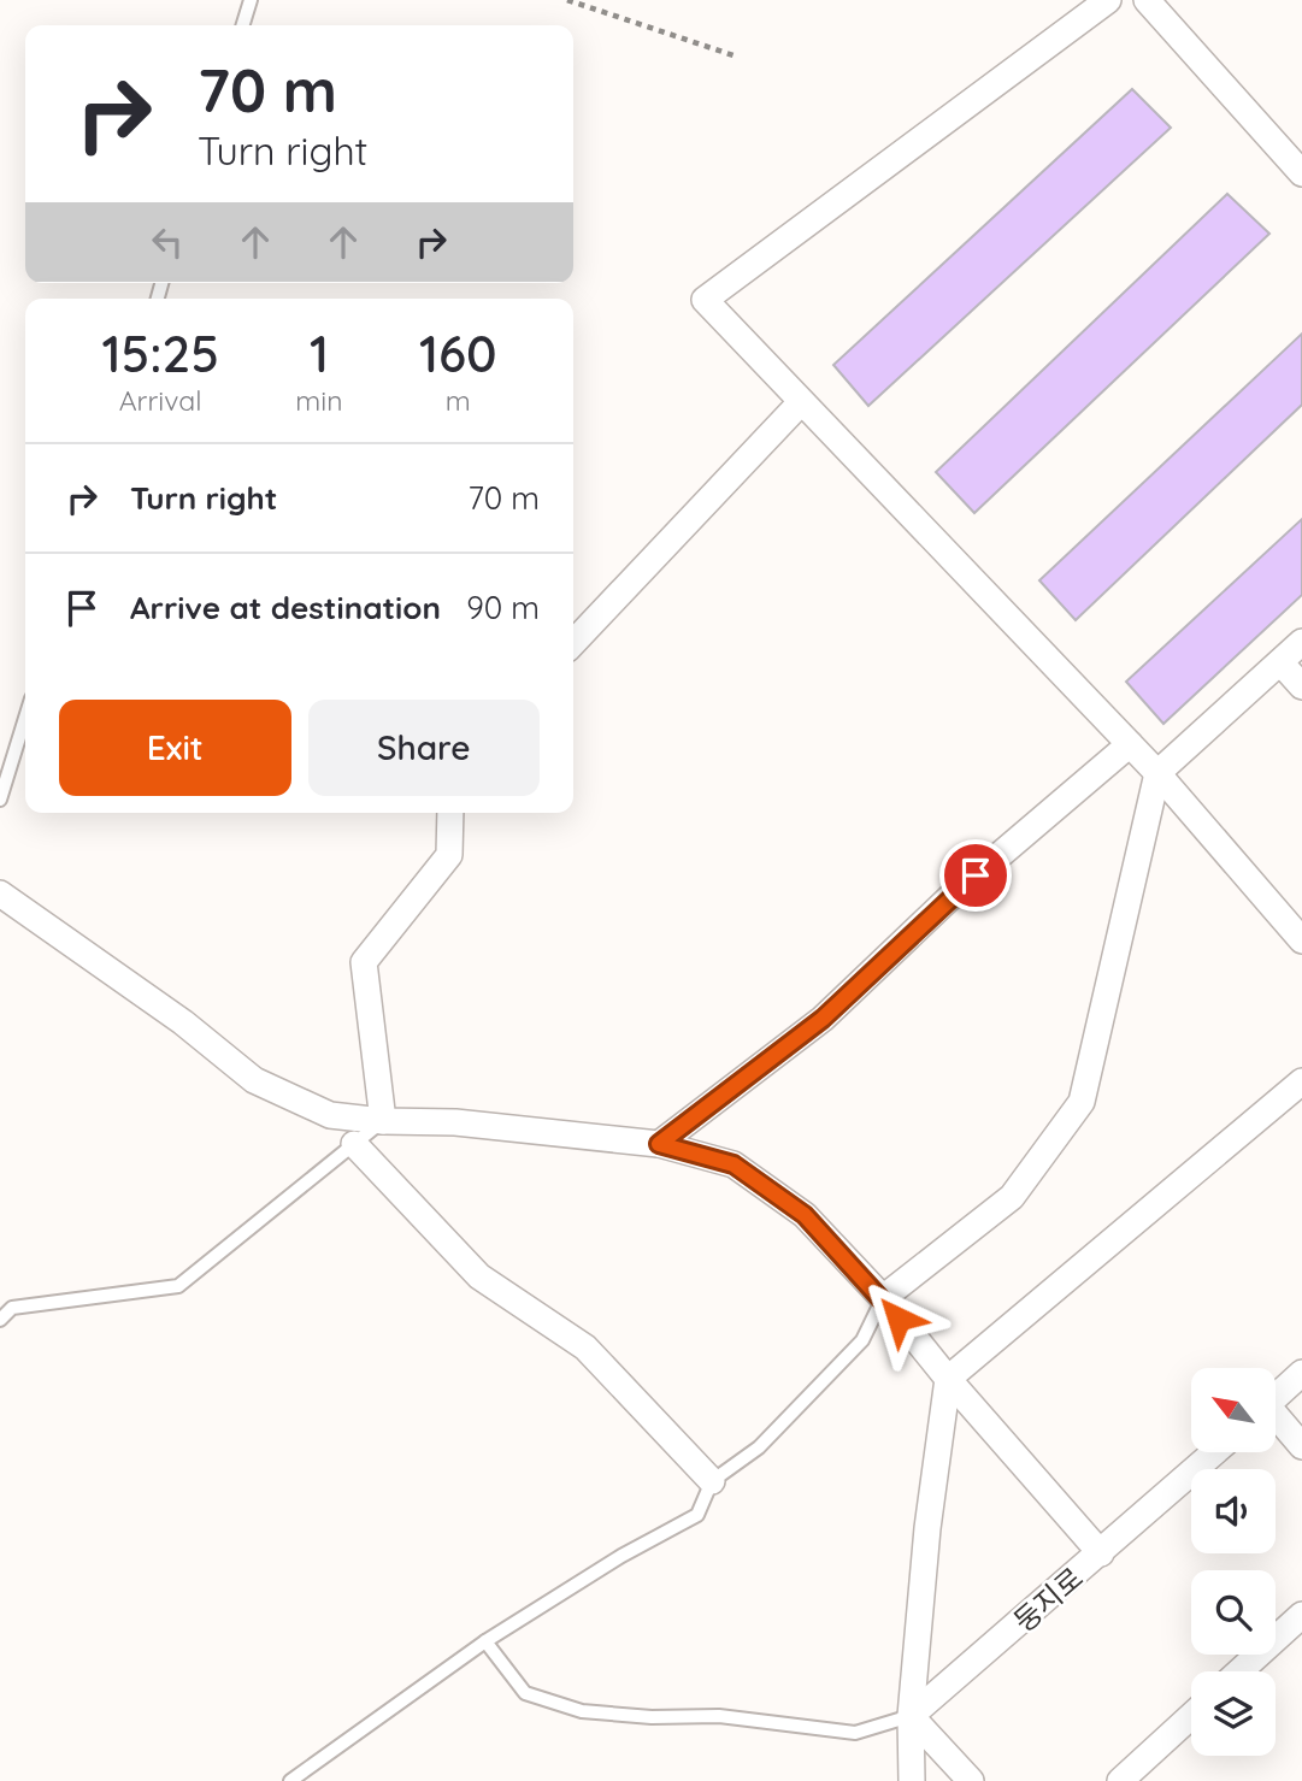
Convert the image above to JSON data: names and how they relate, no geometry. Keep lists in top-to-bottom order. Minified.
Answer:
{"streets":{"street":["둥지로"]},"north":"top left","page":{"turn":["70 m","Turn right"],"eta":["15:25","Arrival","1","min","160","m"],"list":[{"name":"Turn right","value":"70 m"},{"name":"Arrive at destination","value":"90 m"}],"buttons":["Exit","Share"]}}
